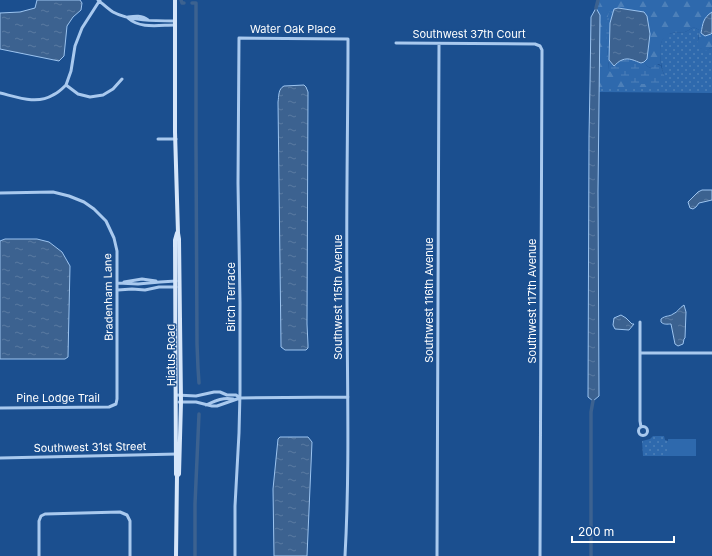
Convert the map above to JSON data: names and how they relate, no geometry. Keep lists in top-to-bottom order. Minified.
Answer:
{"streets":{"street":["Water Oak Place","Southwest 37th Court","Bradenham Lane","Birch Terrace","Southwest 115th Avenue","Southwest 116th Avenue","Southwest 117th Avenue","Hiatus Road","Pine Lodge Trail","Southwest 31st Street"]},"crossings":[["Water Oak Place","Birch Terrace"],["Water Oak Place","Southwest 115th Avenue"],["Southwest 37th Court","Southwest 116th Avenue"],["Southwest 37th Court","Southwest 117th Avenue"],["Bradenham Lane","Pine Lodge Trail"],["Hiatus Road","Southwest 31st Street"]],"scale_bar":"200 m"}
